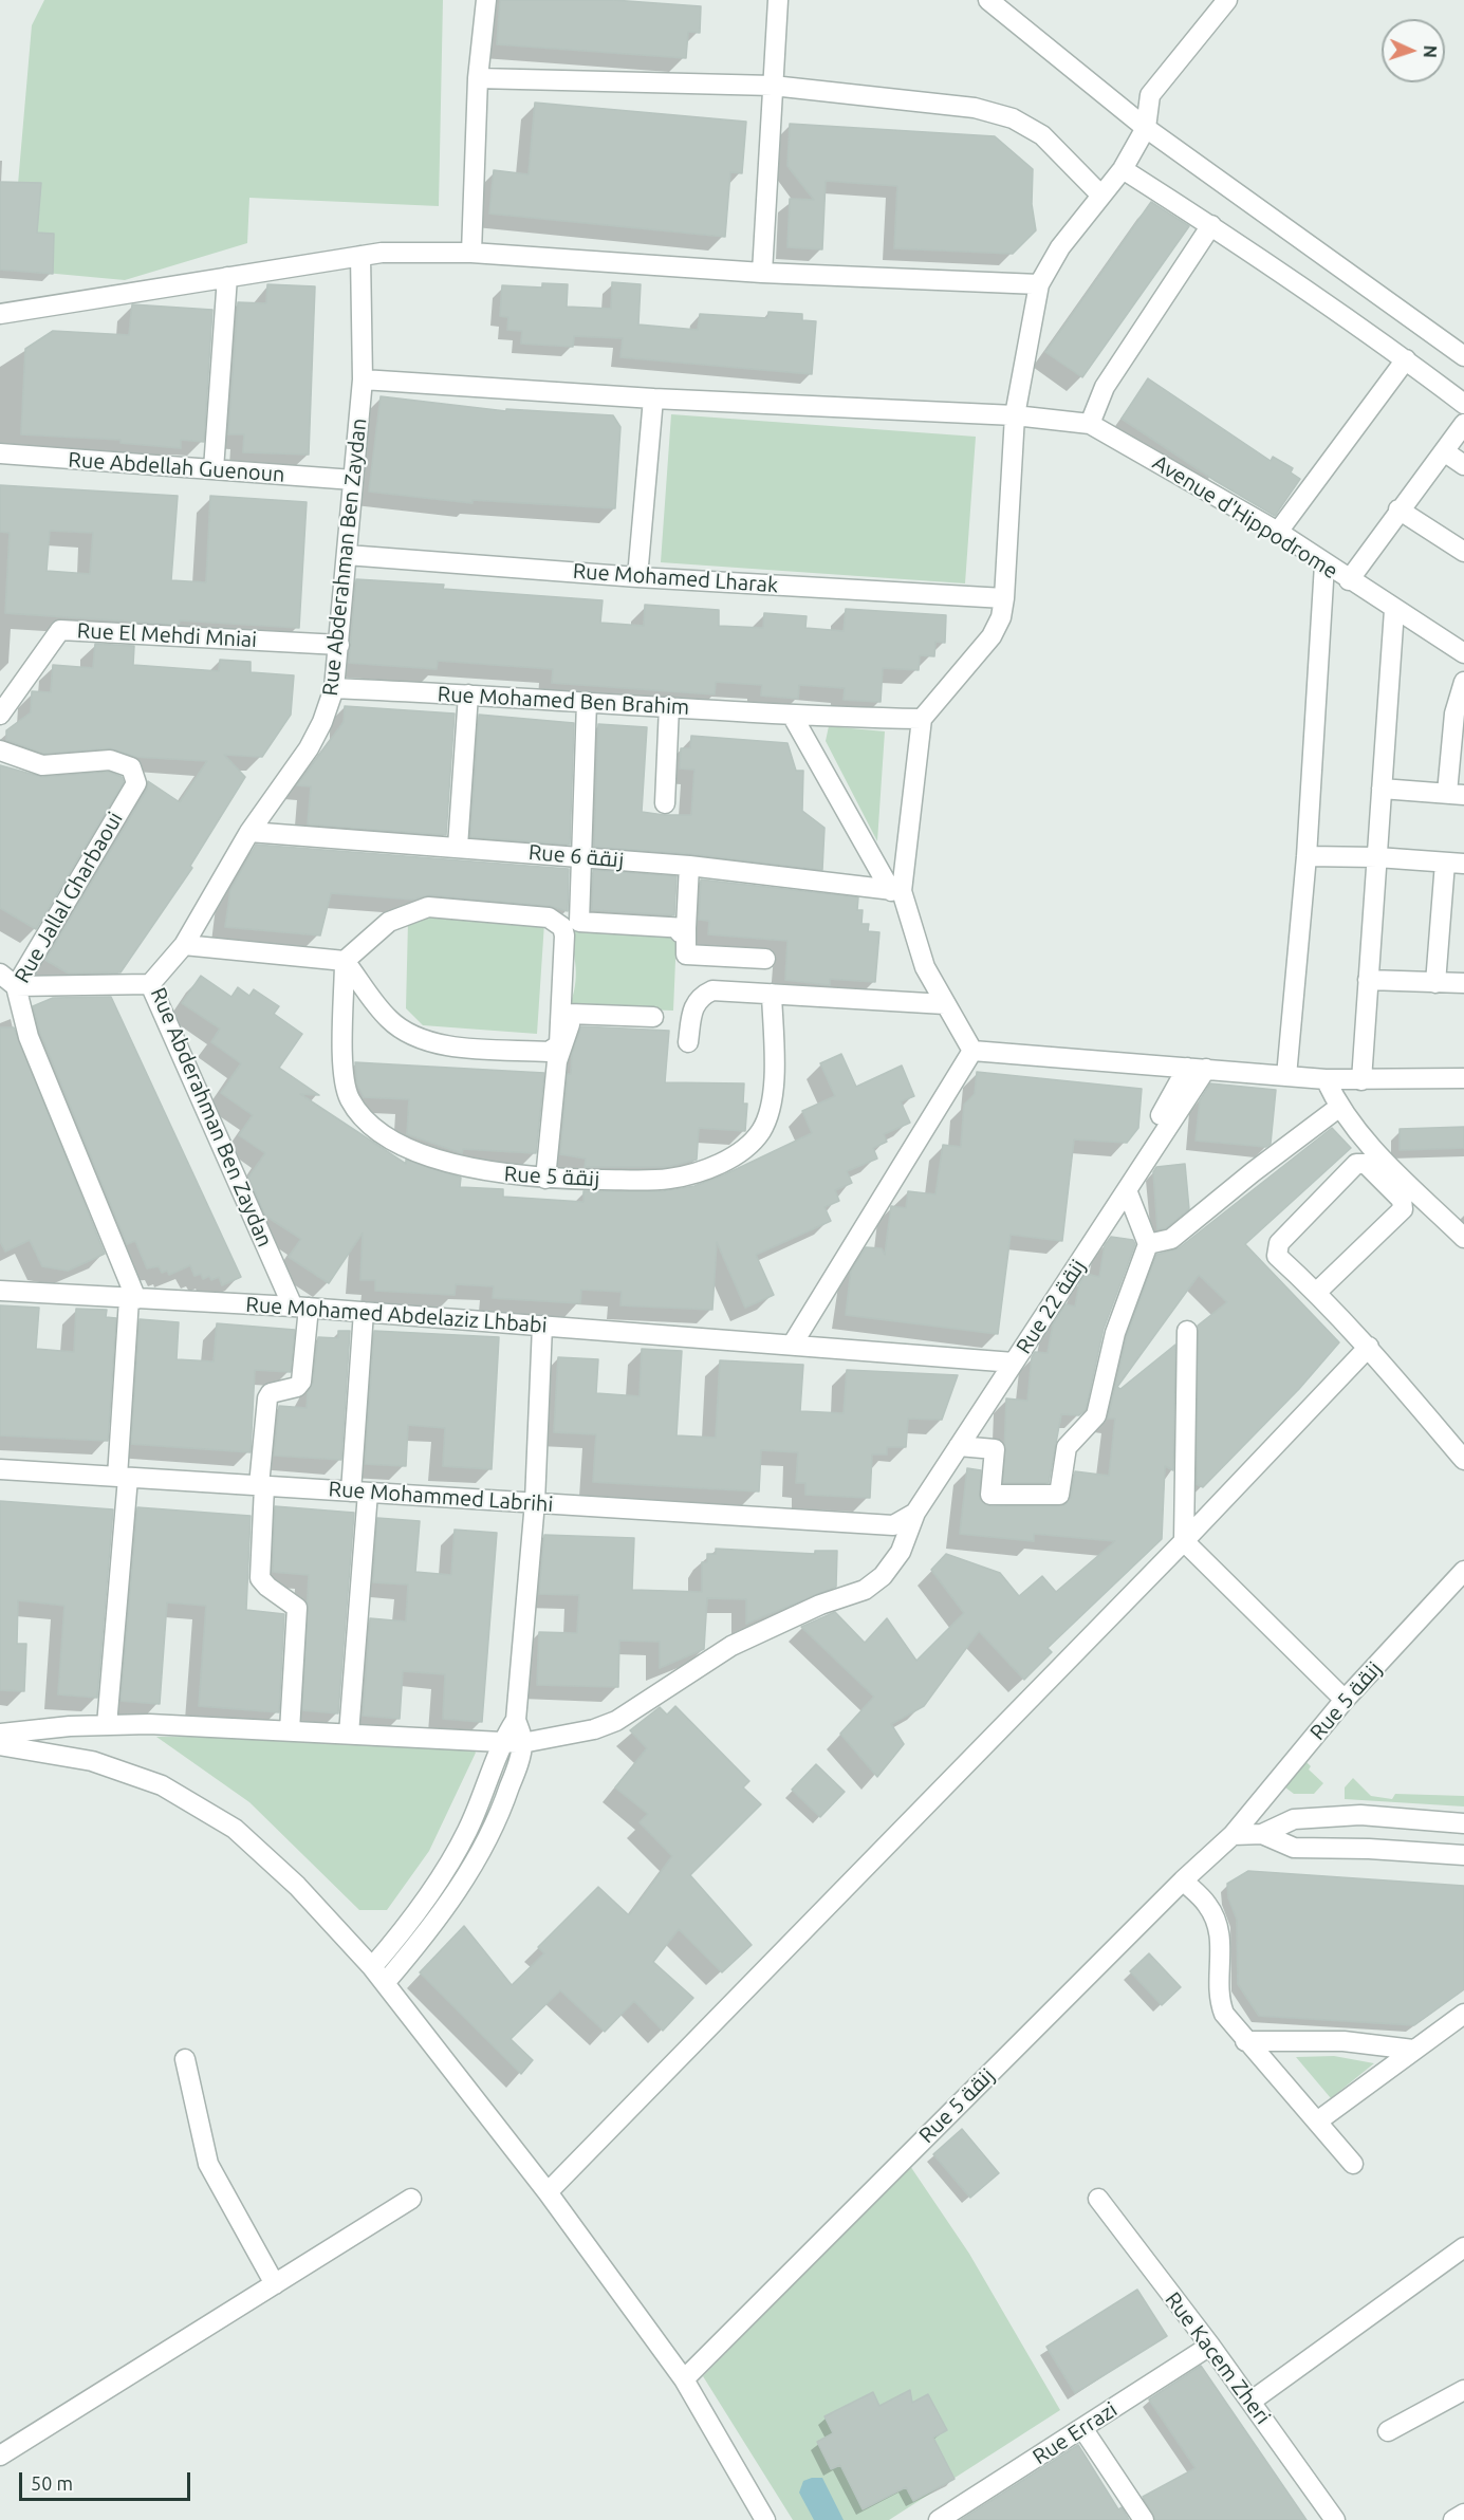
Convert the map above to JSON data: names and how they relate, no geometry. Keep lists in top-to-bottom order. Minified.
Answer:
{"streets":{"street":["Rue Abdellah Guenoun","Avenue d'Hippodrome","Rue Abderahman Ben Zaydan","Rue Mohamed Lharak","Rue El Mehdi Mniai","Rue Mohamed Ben Brahim","Rue 6 زنقة","Rue Jallal Gharbaoui","Rue 5 زنقة","Rue 22 زنقة","Rue Mohamed Abdelaziz Lhbabi","Rue Mohammed Labrihi","Rue Kacem Zheri","Rue Errazi"]},"crossings":[["Rue Abdellah Guenoun","Rue Abderahman Ben Zaydan"],["Avenue d'Hippodrome","Rue Abderahman Ben Zaydan"],["Rue Abderahman Ben Zaydan","Rue Mohamed Lharak"],["Rue Abderahman Ben Zaydan","Rue El Mehdi Mniai"],["Rue Abderahman Ben Zaydan","Rue Mohamed Ben Brahim"],["Rue Abderahman Ben Zaydan","Rue 6 زنقة"],["Rue Abderahman Ben Zaydan","Rue Mohamed Abdelaziz Lhbabi"],["Rue Jallal Gharbaoui","Rue Mohamed Abdelaziz Lhbabi"],["Rue 22 زنقة","Rue Mohamed Abdelaziz Lhbabi"],["Rue 22 زنقة","Rue Mohammed Labrihi"],["Rue Kacem Zheri","Rue Errazi"]],"scale_bar":"50 m","north":"right"}
